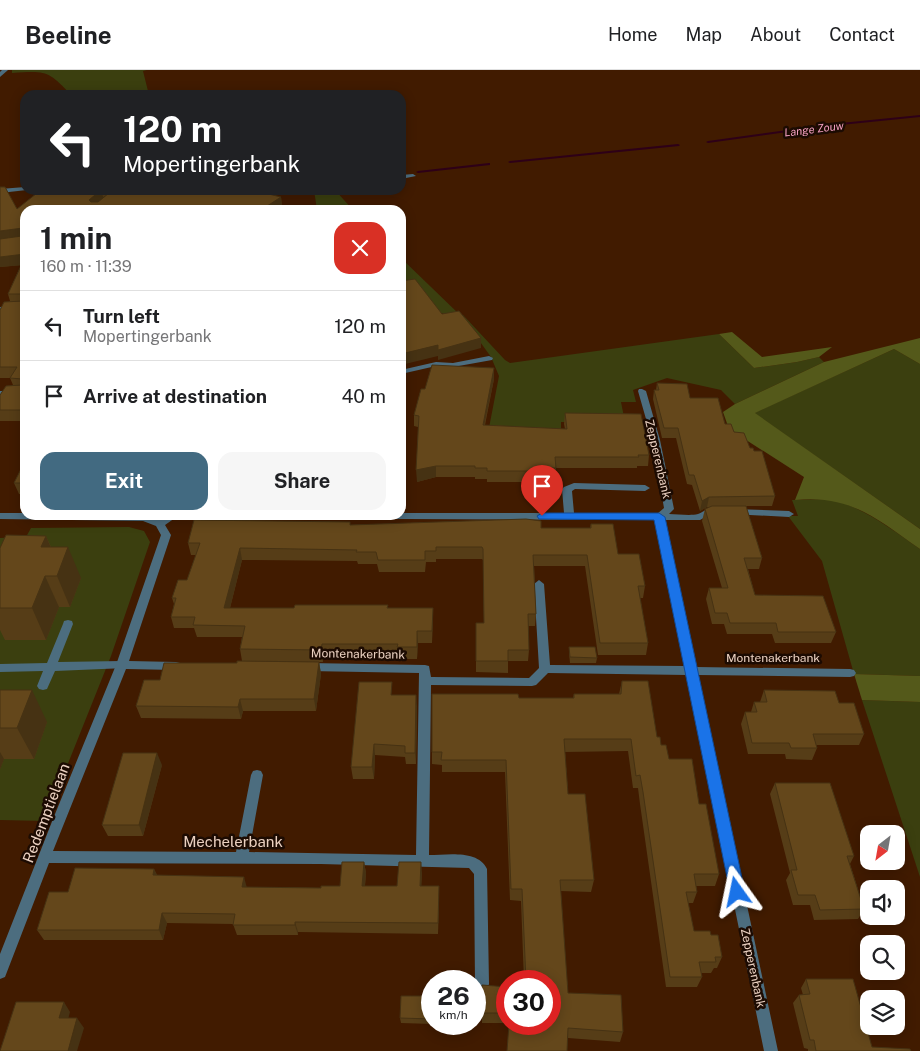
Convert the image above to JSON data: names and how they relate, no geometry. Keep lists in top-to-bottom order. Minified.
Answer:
{"streets":{"street":["Zepperenbank","Montenakerbank","Redemptielaan","Mechelerbank"]},"crossings":[["Zepperenbank","Montenakerbank"],["Redemptielaan","Mechelerbank"]],"water":["Lange Zouw"],"north":"bottom left","page":{"header":"Beeline","nav":["Home","Map","About","Contact"],"turn":["120 m","Mopertingerbank"],"heading":["1 min","160 m · 11:39"],"list":[{"name":"Turn left","note":"Mopertingerbank","value":"120 m"},{"name":"Arrive at destination","value":"40 m"}],"buttons":["Exit","Share"],"speed":"26 km/h","limit":"30"}}
